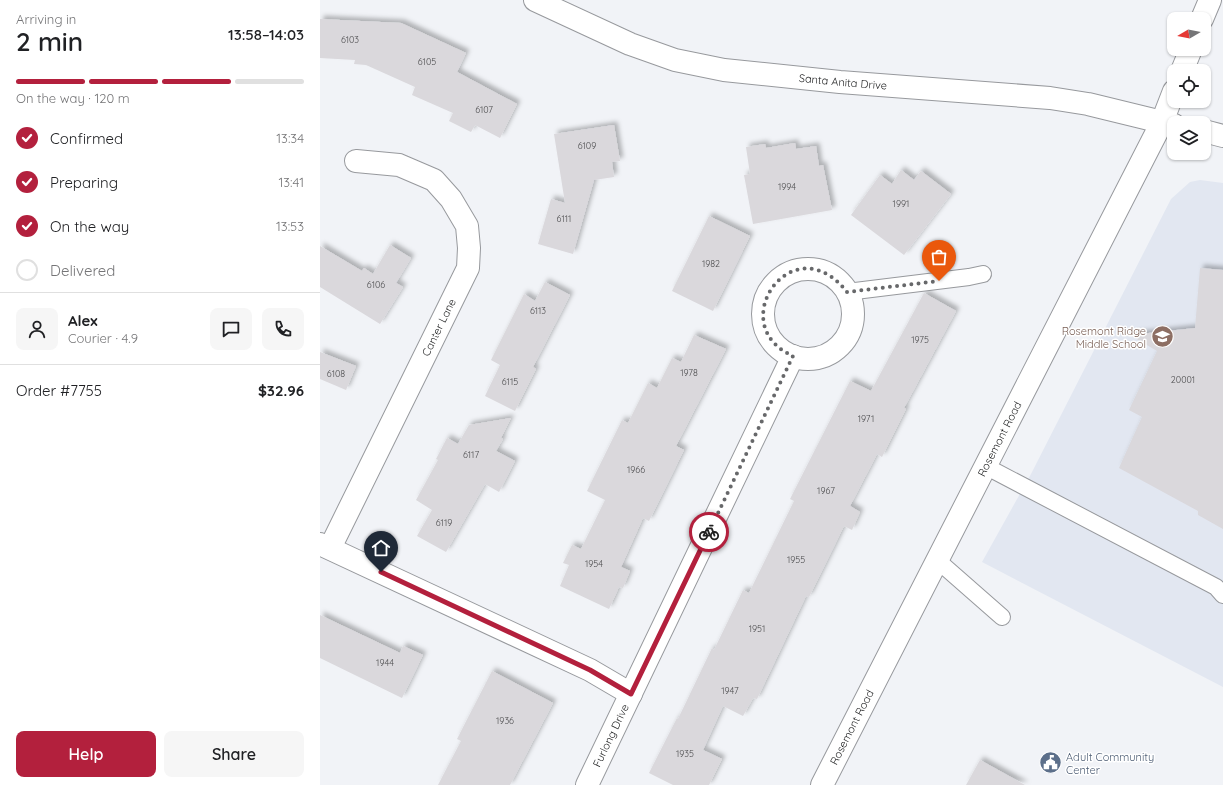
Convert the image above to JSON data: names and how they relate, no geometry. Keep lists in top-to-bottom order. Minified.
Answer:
{"streets":{"street":["Santa Anita Drive","Canter Lane","Rosemont Road","Furlong Drive"]},"crossings":[["Canter Lane","Furlong Drive"]],"places":{"school or university":["Rosemont Ridge Middle School"],"public building":["Adult Community Center"]},"house_numbers":["6103","6105","6107","6109","1994","1991","6111","1982","6106","6113","1975","1978","6108","20001","6115","1971","6117","1966","1967","6119","1955","1954","1951","1944","1947","1936","1935"],"north":"left","page":{"heading":["2 min","Arriving in","13:58–14:03"],"panel":["Alex","Courier · 4.9","Order #7755","$32.96"],"bar":"On the way · 120 m","list":[["Confirmed","13:34"],["Preparing","13:41"],["On the way","13:53"],"Delivered"],"buttons":["Help","Share"]}}
